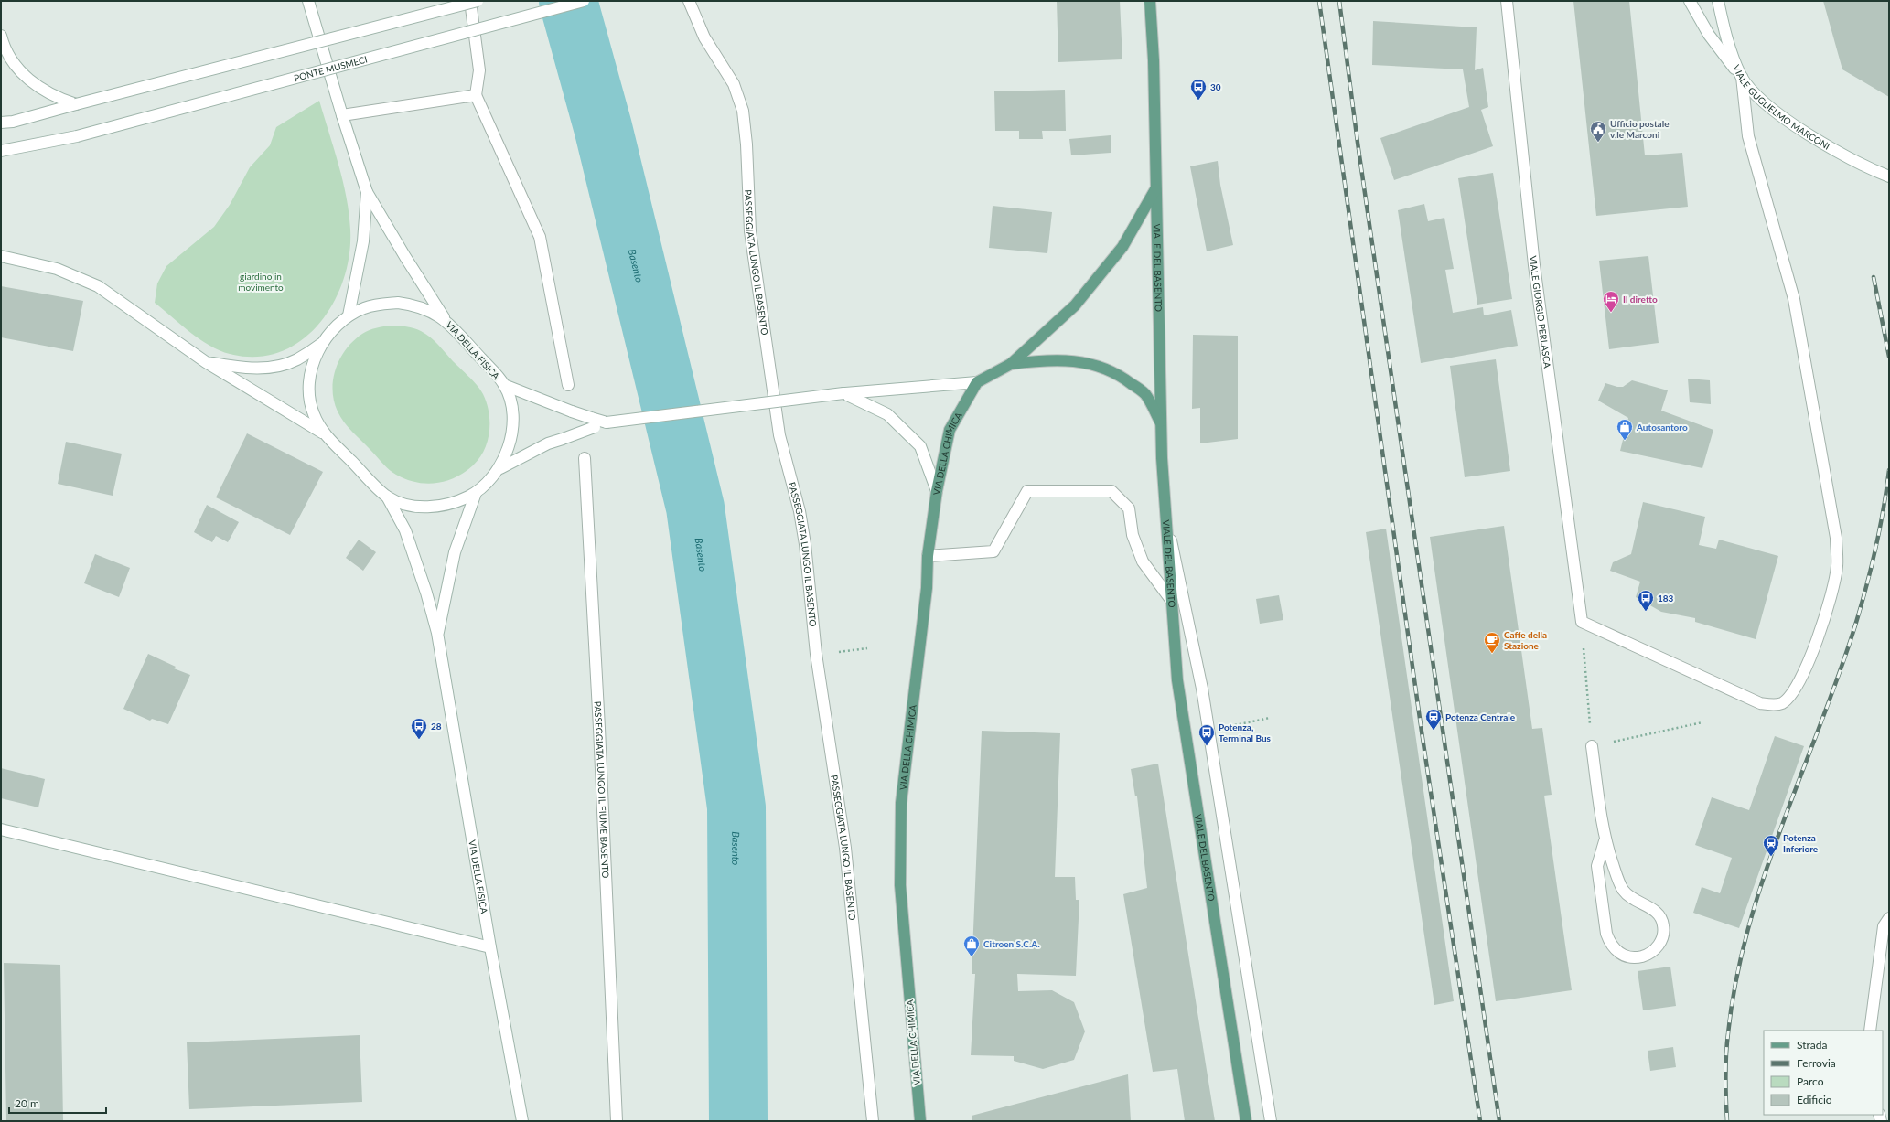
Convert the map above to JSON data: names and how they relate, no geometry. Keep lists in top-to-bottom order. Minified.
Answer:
{"streets":{"main road":["VIALE DEL BASENTO","VIA DELLA CHIMICA"],"street":["PONTE MUSMECI","VIALE GUGLIELMO MARCONI","PASSEGGIATA LUNGO IL BASENTO","VIALE GIORGIO PERLASCA","VIA DELLA FISICA","PASSEGGIATA LUNGO IL FIUME BASENTO"]},"water":["Basento"],"parks":["giardino in movimento"],"places":{"bus stop":["30","183","28","Potenza, Terminal Bus"],"public building":["Ufficio postale v.le Marconi"],"hotel":["Il diretto"],"shop":["Autosantoro","Citroen S.C.A."],"cafe":["Caffe della Stazione"],"station":["Potenza Centrale","Potenza Inferiore"]},"legend":["Strada","Ferrovia","Parco","Edificio"],"scale_bar":"20 m"}
